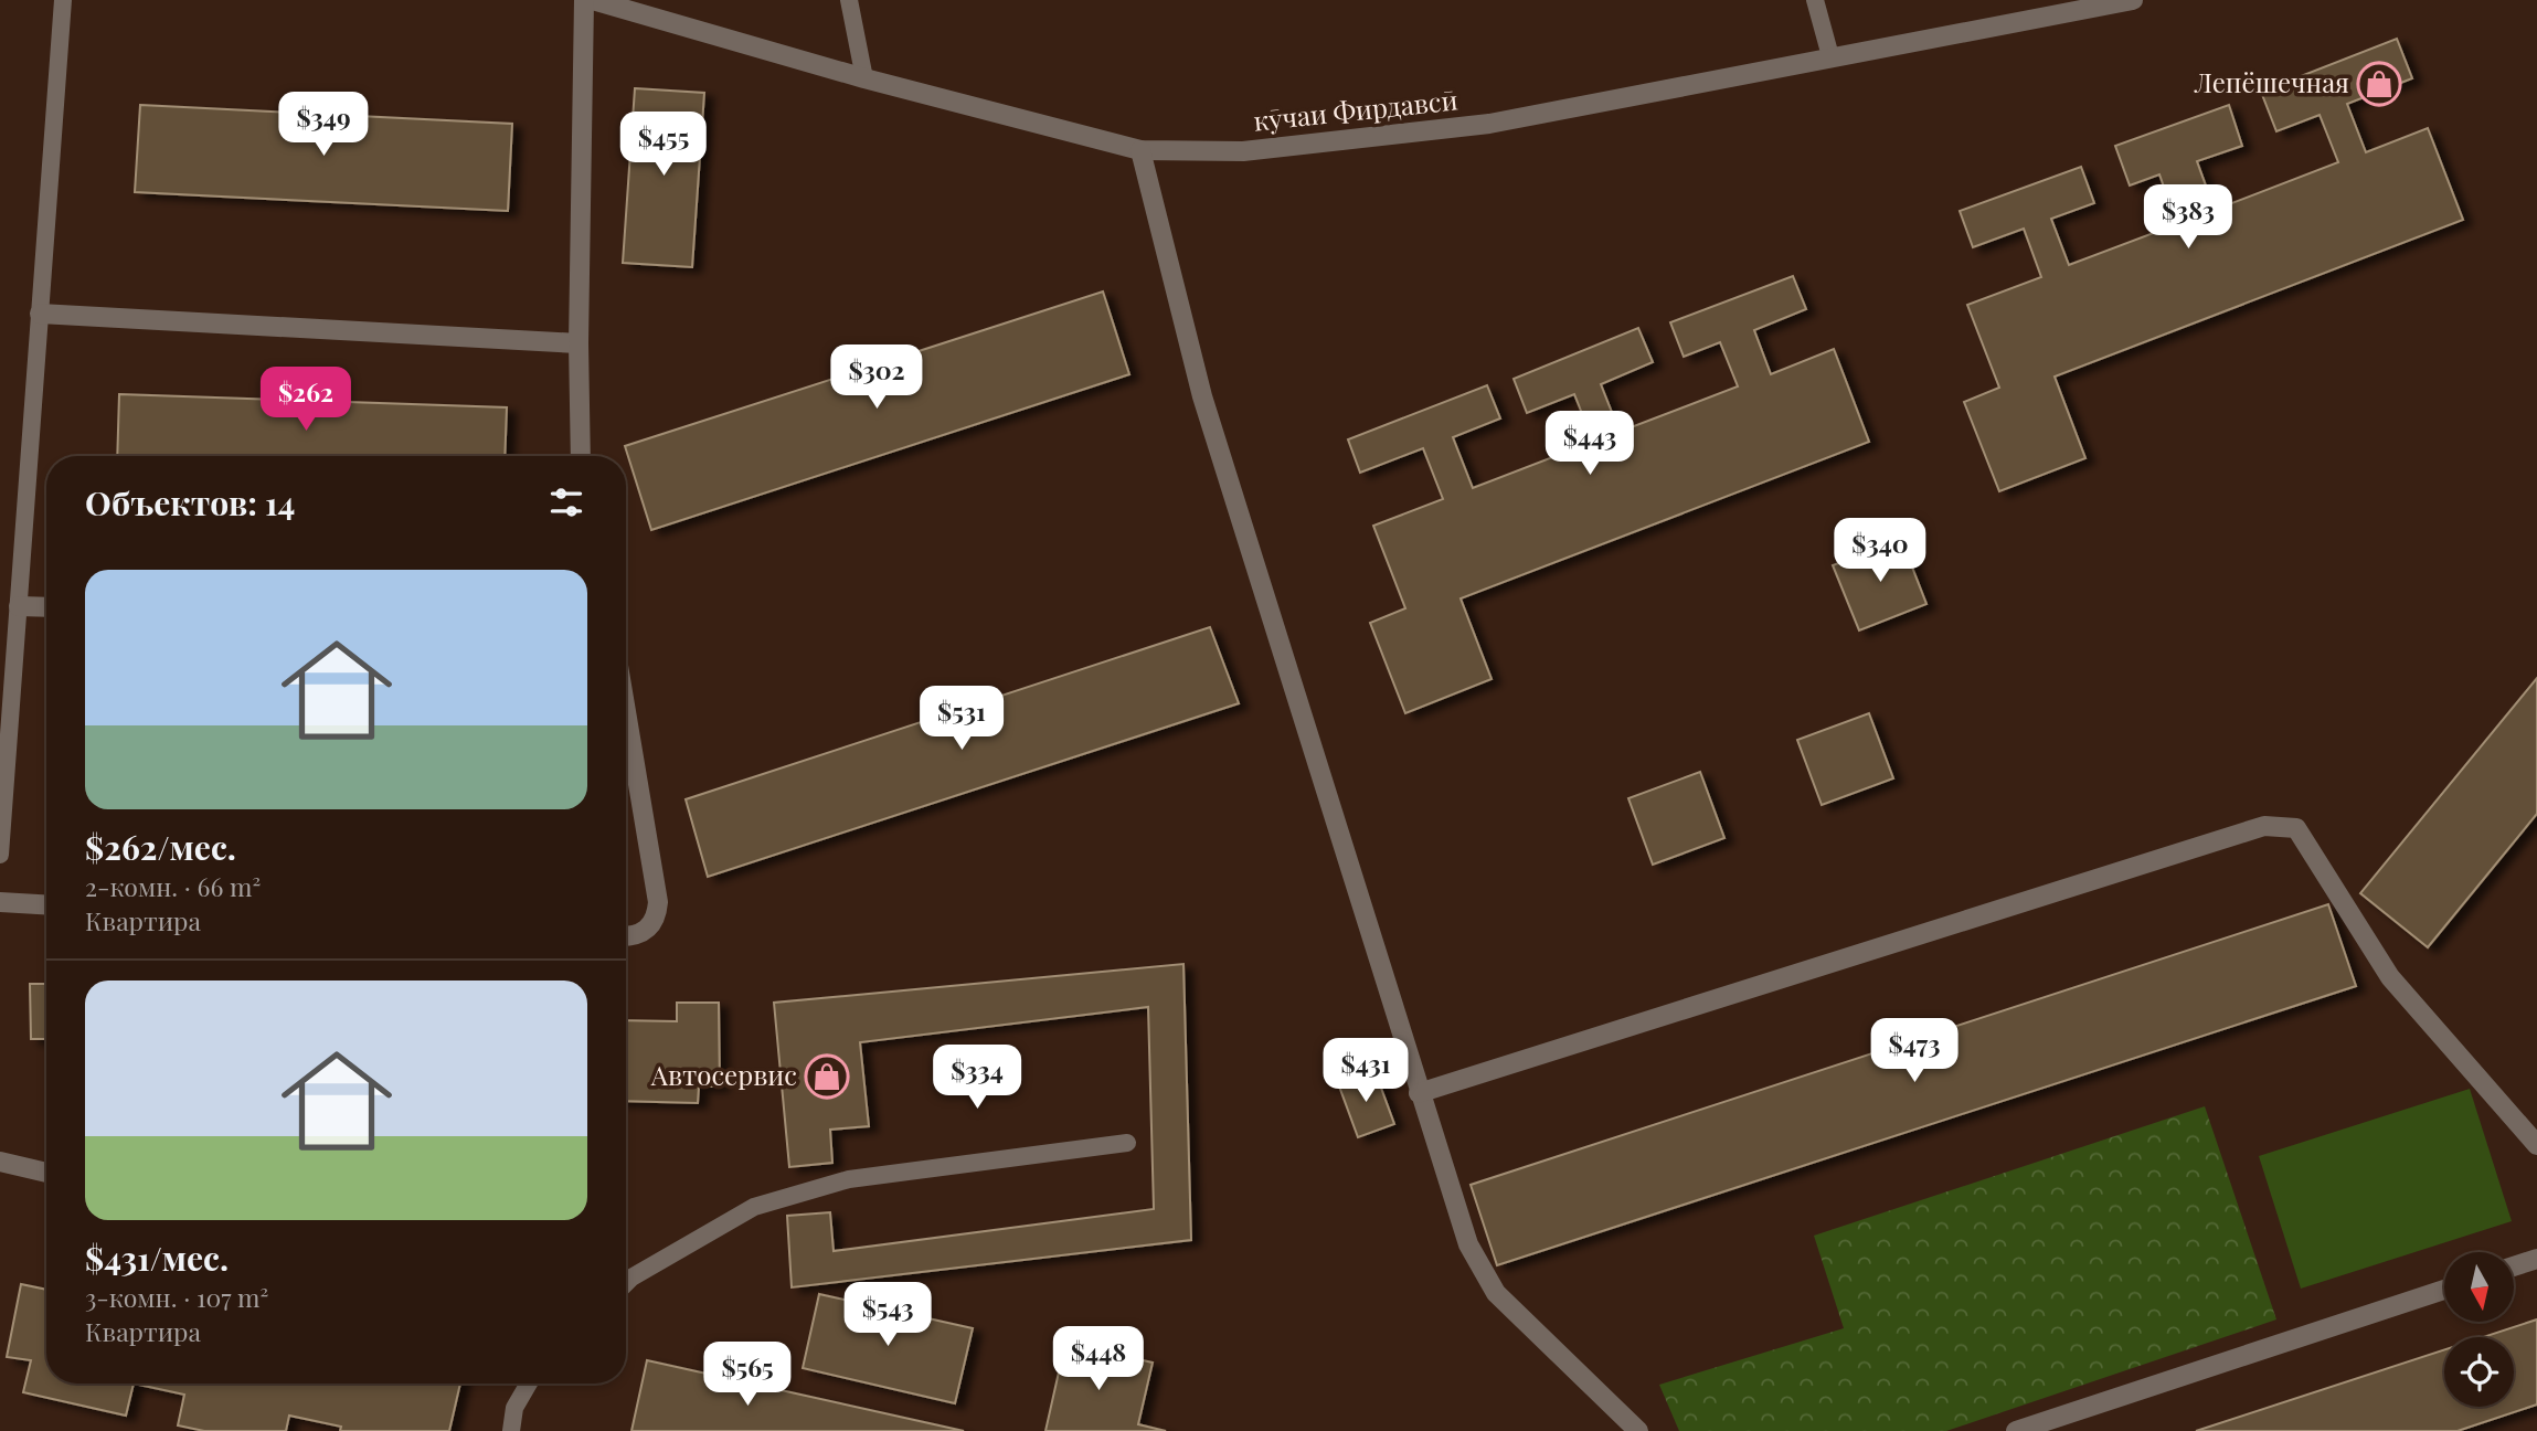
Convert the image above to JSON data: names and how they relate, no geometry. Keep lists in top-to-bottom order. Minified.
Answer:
{"streets":{"street":["кӯчаи Фирдавсӣ"]},"places":{"shop":["Лепёшечная","Автосервис"]},"north":"bottom","page":{"price":["$349","$455","$383","$302","$262","$443","$340","$531","$473","$431","$334","$543","$448","$565"],"heading":"Объектов: 14","list":[{"name":"$262/мес.","note":"2-комн. · 66 m² · Квартира"},{"name":"$431/мес.","note":"3-комн. · 107 m² · Квартира"}]}}
